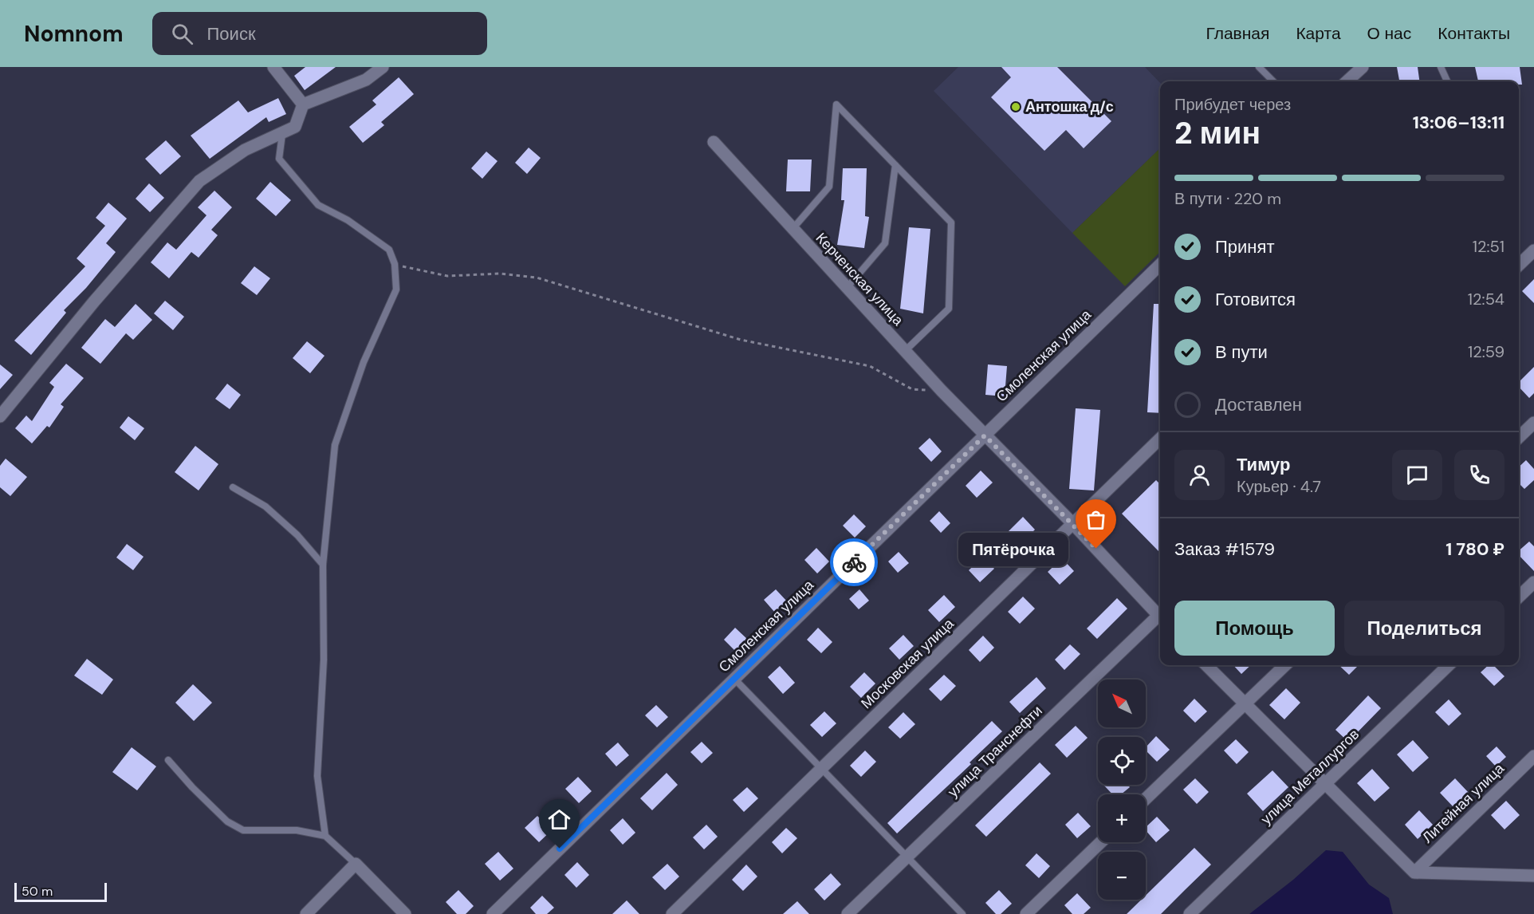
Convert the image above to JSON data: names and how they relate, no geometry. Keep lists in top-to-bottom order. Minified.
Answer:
{"streets":{"street":["Керченская улица","Смоленская улица","Московская улица","улица Транснефти","улица Металлургов","Литейная улица"]},"crossings":[["Керченская улица","Смоленская улица"],["Керченская улица","Московская улица"]],"places":["Антошка д/с","Пятёрочка"],"scale_bar":"50 m","north":"top left","page":{"header":"Nomnom","search":"Поиск","nav":["Главная","Карта","О нас","Контакты"],"heading":["2 мин","Прибудет через","13:06–13:11"],"panel":["Тимур","Курьер · 4.7","Заказ #1579","1 780 ₽"],"bar":"В пути · 220 m","list":[["Принят","12:51"],["Готовится","12:54"],["В пути","12:59"],"Доставлен"],"bubble":"Пятёрочка","buttons":["Помощь","Поделиться"],"map_buttons":["+","−"],"scale":"50 m"}}
